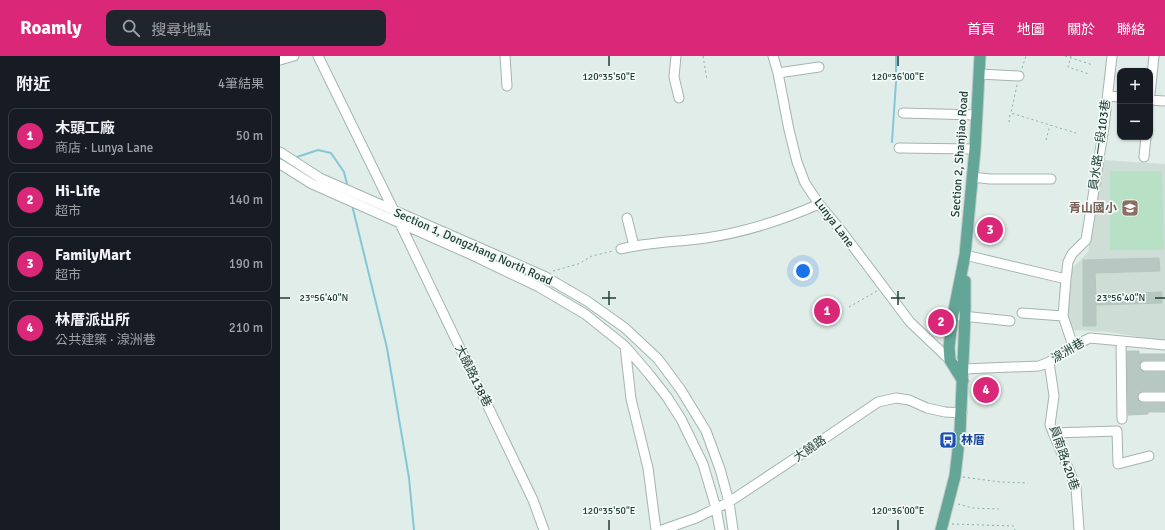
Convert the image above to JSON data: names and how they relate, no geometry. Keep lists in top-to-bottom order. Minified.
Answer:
{"streets":{"main road":["Section 2, Shanjiao Road"],"street":["員水路一段103巷","Lunya Lane","Section 1, Dongzhang North Road","湶洲巷","大饒路138巷","大饒路","員南路420巷"]},"crossings":[["員水路一段103巷","湶洲巷"],["Section 2, Shanjiao Road","Lunya Lane"],["Section 2, Shanjiao Road","湶洲巷"],["Section 2, Shanjiao Road","大饒路"],["Section 1, Dongzhang North Road","大饒路138巷"],["Section 1, Dongzhang North Road","大饒路"],["湶洲巷","員南路420巷"]],"places":{"school or university":["青山國小"],"bus stop":["林厝"]},"page":{"header":"Roamly","search":"搜尋地點","nav":["首頁","地圖","關於","聯絡"],"heading":["附近","4筆結果"],"map_buttons":["+","−"],"list":[{"mark":"1","name":"木頭工廠","note":"商店 · Lunya Lane","value":"50 m"},{"mark":"2","name":"Hi-Life","note":"超市","value":"140 m"},{"mark":"3","name":"FamilyMart","note":"超市","value":"190 m"},{"mark":"4","name":"林厝派出所","note":"公共建築 · 湶洲巷","value":"210 m"}],"pins":["3","1","2","4"]},"coordinates":["120°35'50\"E","120°36'00\"E","23°56'40\"N"]}
